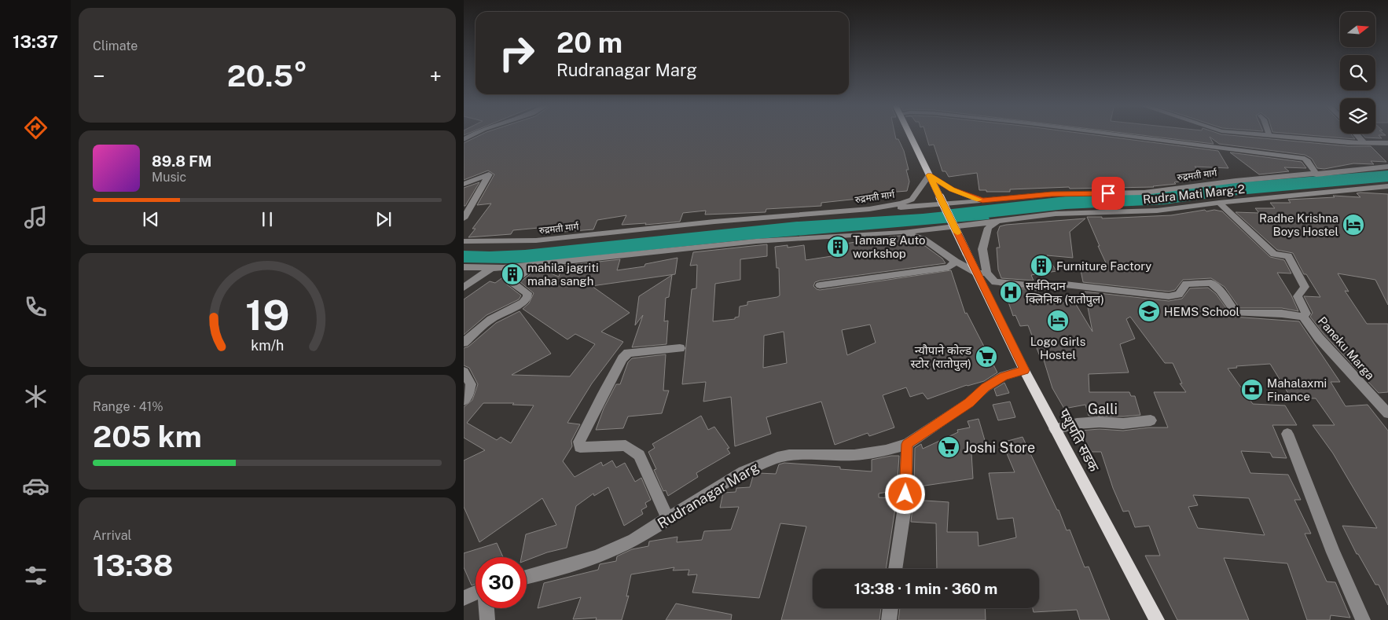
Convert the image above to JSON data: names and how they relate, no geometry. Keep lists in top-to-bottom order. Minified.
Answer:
{"streets":{"main road":["पशुपति सडक"],"street":["रुद्रमती मार्ग","Rudra Mati Marg-2","Paneku Marga","Galli","Rudranagar Marg"]},"crossings":[["रुद्रमती मार्ग","पशुपति सडक"],["Galli","पशुपति सडक"],["पशुपति सडक","Rudranagar Marg"]],"places":{"hotel":["Radhe Krishna Boys Hostel","Logo Girls Hostel"],"building":["Tamang Auto workshop","Furniture Factory","mahila jagriti maha sangh"],"hospital":["सर्वनिदान क्लिनिक (रातोपुल)"],"school or university":["HEMS School"],"supermarket":["न्यौपाने कोल्ड स्टोर (रातोपुल)","Joshi Store"],"bank":["Mahalaxmi Finance"]},"north":"right","page":{"tabs":"13:37","tile":["Climate",["Range · 41%","205 km"],["Arrival","13:38"]],"turn":["20 m","Rudranagar Marg"],"heat":["−","20.5°","+"],"song":["89.8 FM","Music"],"limit":"30","trip":"13:38 · 1 min · 360 m","gauge":["19","km/h"]}}
